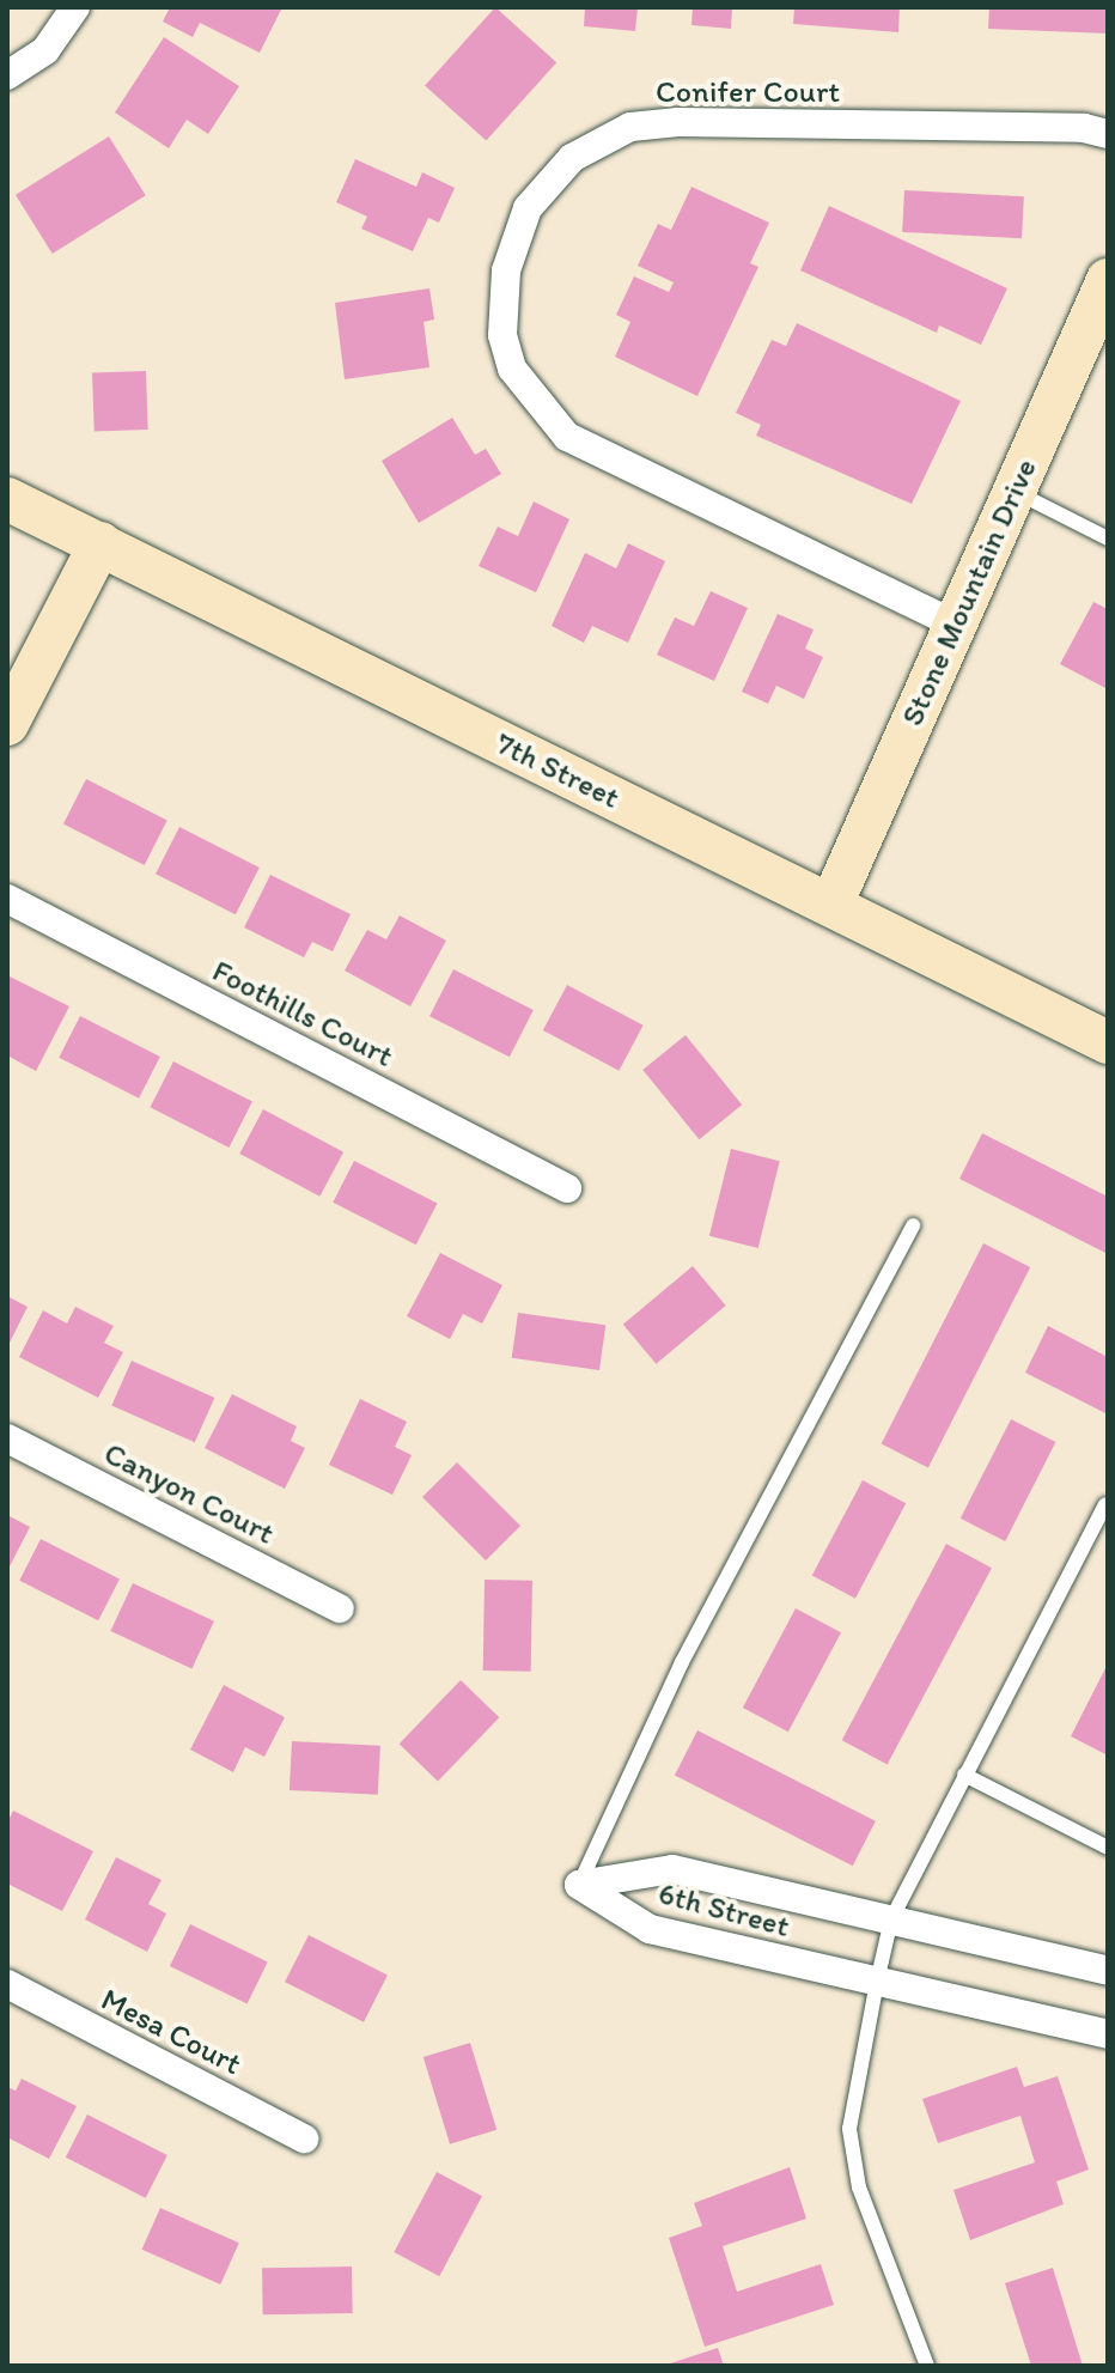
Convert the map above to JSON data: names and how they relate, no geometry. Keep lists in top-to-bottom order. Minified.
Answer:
{"streets":{"street":["Conifer Court","Stone Mountain Drive","7th Street","Foothills Court","Canyon Court","6th Street","Mesa Court"]},"crossings":[["Conifer Court","Stone Mountain Drive"],["Stone Mountain Drive","7th Street"]]}
